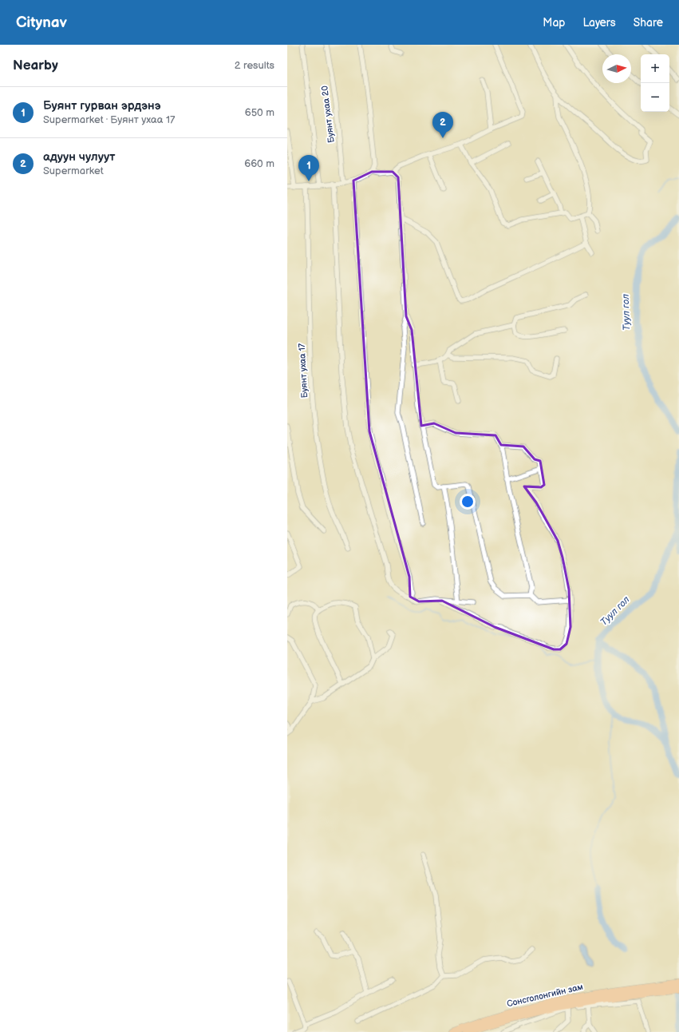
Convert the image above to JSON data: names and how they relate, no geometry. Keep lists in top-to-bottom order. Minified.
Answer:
{"streets":{"main road":["Сонсголонгийн зам"],"street":["Буянт ухаа 20","Буянт ухаа 17"]},"water":["Туул гол"],"north":"right","page":{"header":"Citynav","nav":["Map","Layers","Share"],"heading":["Nearby","2 results"],"map_buttons":["+","−"],"list":[{"mark":"1","name":"Буянт гурван эрдэнэ","note":"Supermarket · Буянт ухаа 17","value":"650 m"},{"mark":"2","name":"адуун чулуут","note":"Supermarket","value":"660 m"}],"pins":["2","1"]}}
